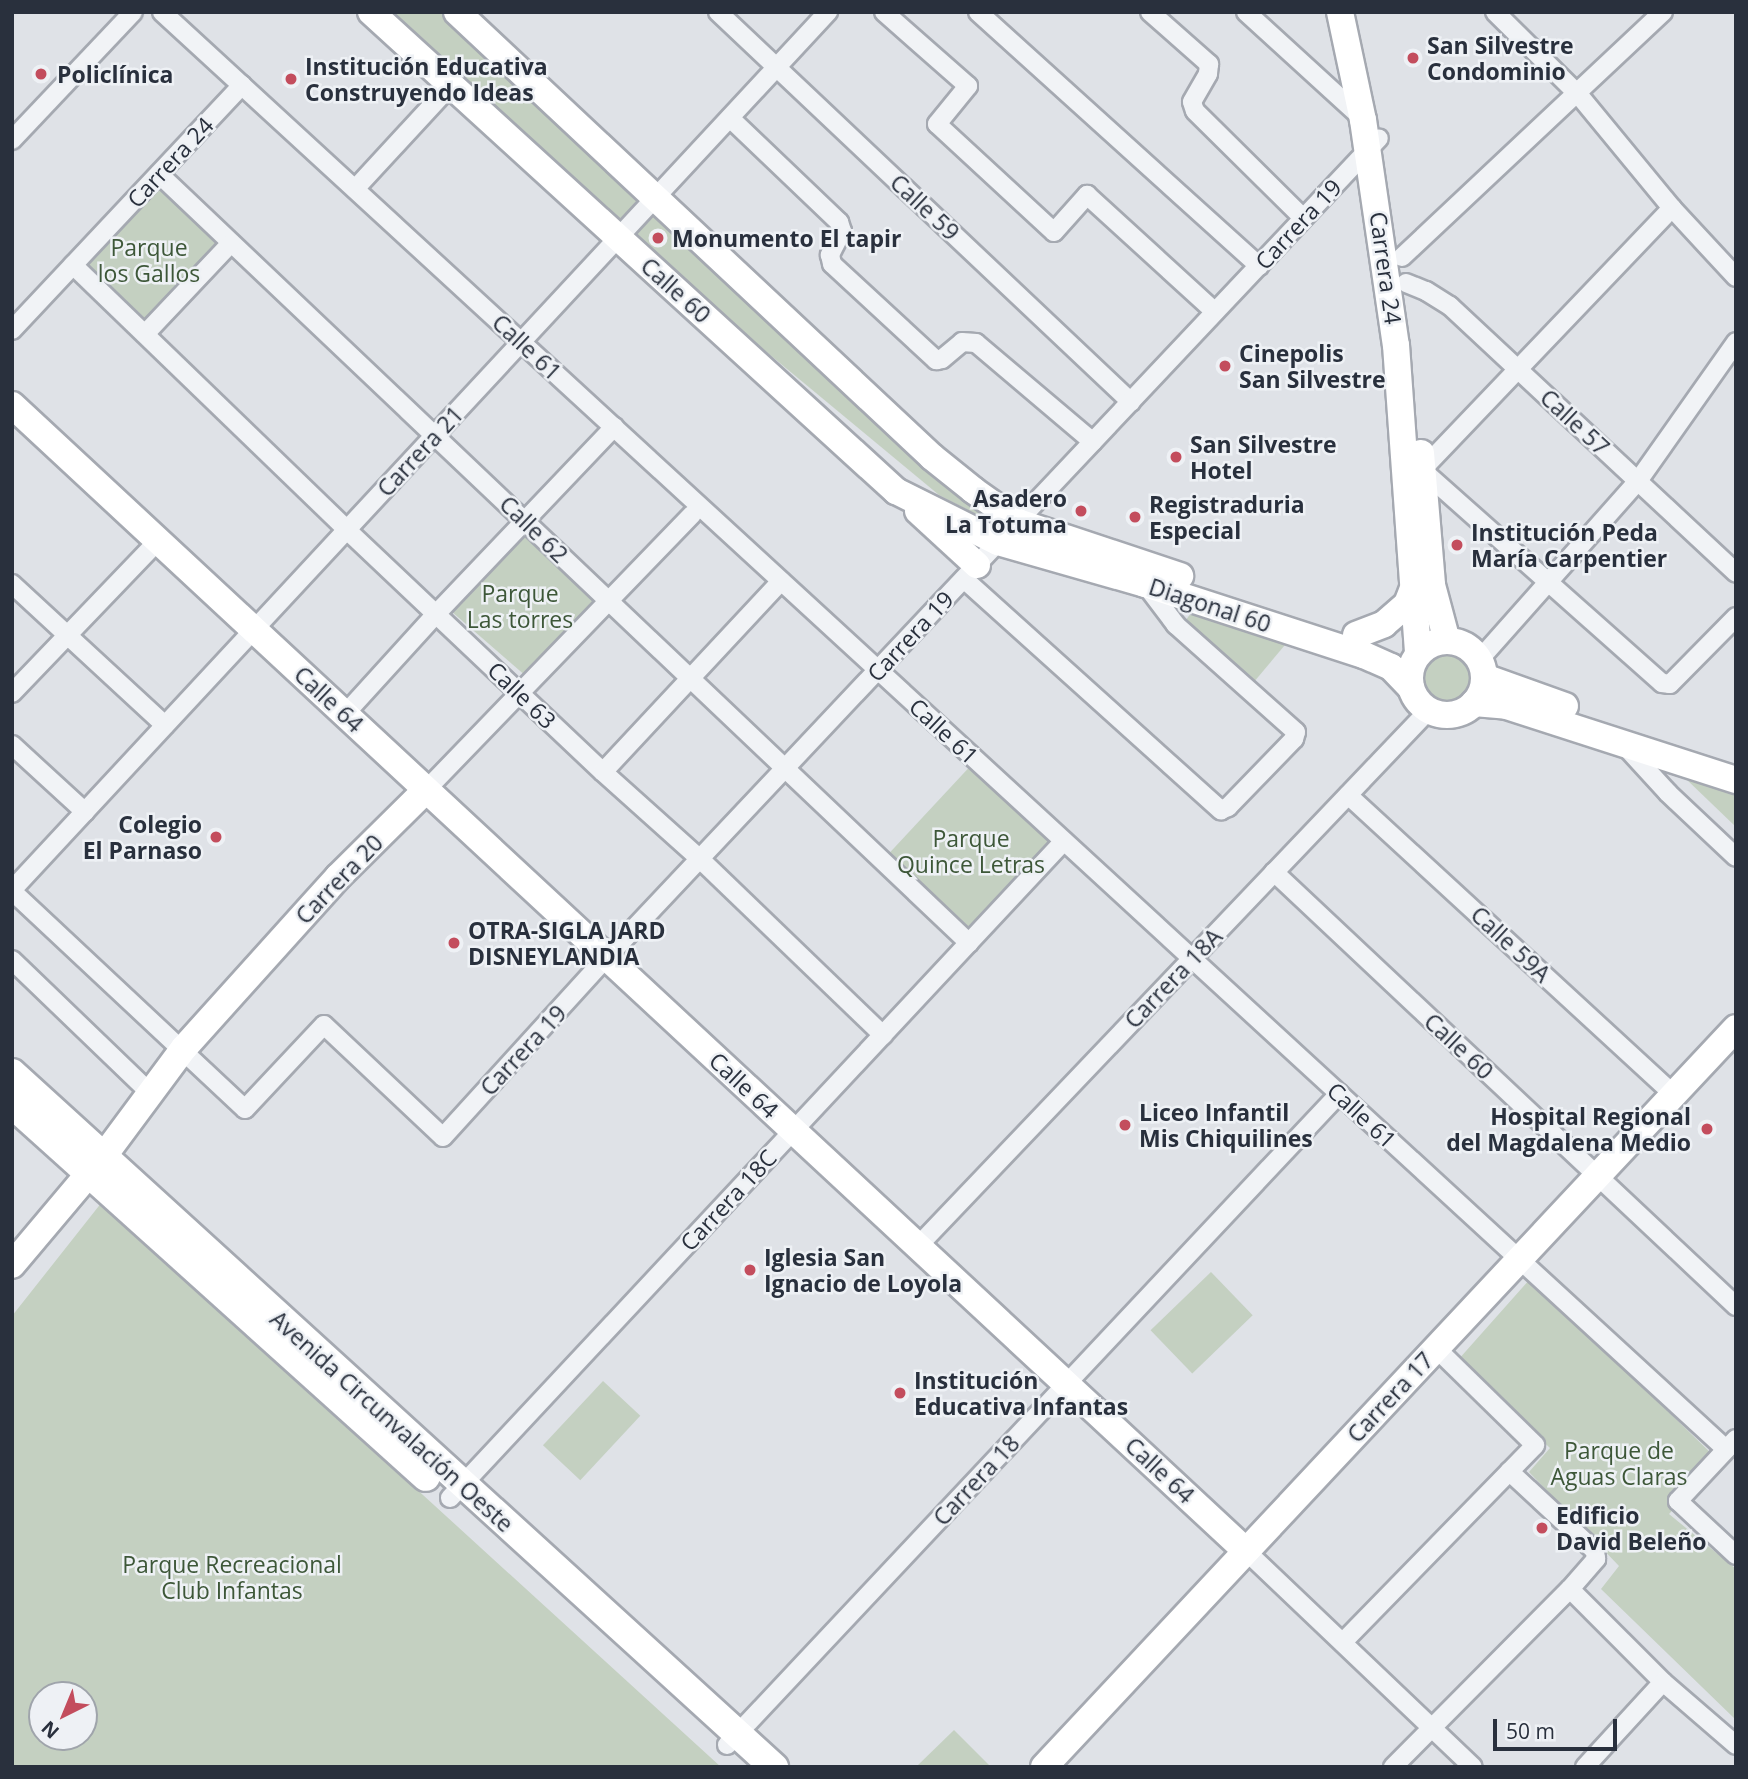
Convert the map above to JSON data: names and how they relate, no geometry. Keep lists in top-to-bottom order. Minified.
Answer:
{"streets":{"main road":["Avenida Circunvalación Oeste"],"street":["Carrera 24","Calle 59","Carrera 19","Calle 60","Calle 61","Calle 57","Carrera 21","Calle 62","Diagonal 60","Calle 63","Calle 64","Carrera 20","Calle 59A","Carrera 18A","Carrera 18C","Carrera 17","Carrera 18"]},"crossings":[["Carrera 24","Carrera 19"],["Carrera 24","Calle 61"],["Carrera 24","Calle 57"],["Carrera 24","Calle 62"],["Carrera 24","Diagonal 60"],["Carrera 24","Calle 63"],["Carrera 24","Carrera 18A"],["Calle 59","Carrera 19"],["Calle 59","Carrera 21"],["Carrera 19","Calle 60"],["Carrera 19","Calle 61"],["Carrera 19","Calle 62"],["Carrera 19","Diagonal 60"],["Carrera 19","Calle 63"],["Carrera 19","Calle 64"],["Carrera 19","Carrera 20"],["Calle 60","Carrera 21"],["Calle 60","Diagonal 60"],["Calle 60","Carrera 18A"],["Calle 60","Carrera 17"],["Calle 61","Carrera 21"],["Calle 61","Carrera 18A"],["Calle 61","Carrera 18C"],["Calle 61","Carrera 17"],["Calle 61","Carrera 18"],["Carrera 21","Calle 62"],["Carrera 21","Calle 63"],["Carrera 21","Calle 64"],["Calle 62","Carrera 20"],["Calle 62","Carrera 18C"],["Diagonal 60","Carrera 18A"],["Calle 63","Carrera 20"],["Calle 63","Carrera 18C"],["Calle 64","Carrera 20"],["Calle 64","Carrera 18A"],["Calle 64","Carrera 18C"],["Calle 64","Carrera 17"],["Calle 64","Carrera 18"],["Carrera 20","Avenida Circunvalación Oeste"],["Calle 59A","Carrera 18A"],["Calle 59A","Carrera 17"],["Carrera 18C","Avenida Circunvalación Oeste"],["Avenida Circunvalación Oeste","Carrera 18"]],"parks":["Parque los Gallos","Parque Las torres","Parque Quince Letras","Parque de Aguas Claras","Parque Recreacional Club Infantas"],"places":["San Silvestre Condominio","Policlínica","Institución Educativa Construyendo Ideas","Monumento El tapir","Cinepolis San Silvestre","San Silvestre Hotel","Asadero La Totuma","Registraduria Especial","Institución Peda María Carpentier","Colegio El Parnaso","OTRA-SIGLA JARD DISNEYLANDIA","Liceo Infantil Mis Chiquilines","Hospital Regional del Magdalena Medio","Iglesia San Ignacio de Loyola","Institución Educativa Infantas","Edificio David Beleño"],"scale_bar":"50 m","north":"bottom left"}
